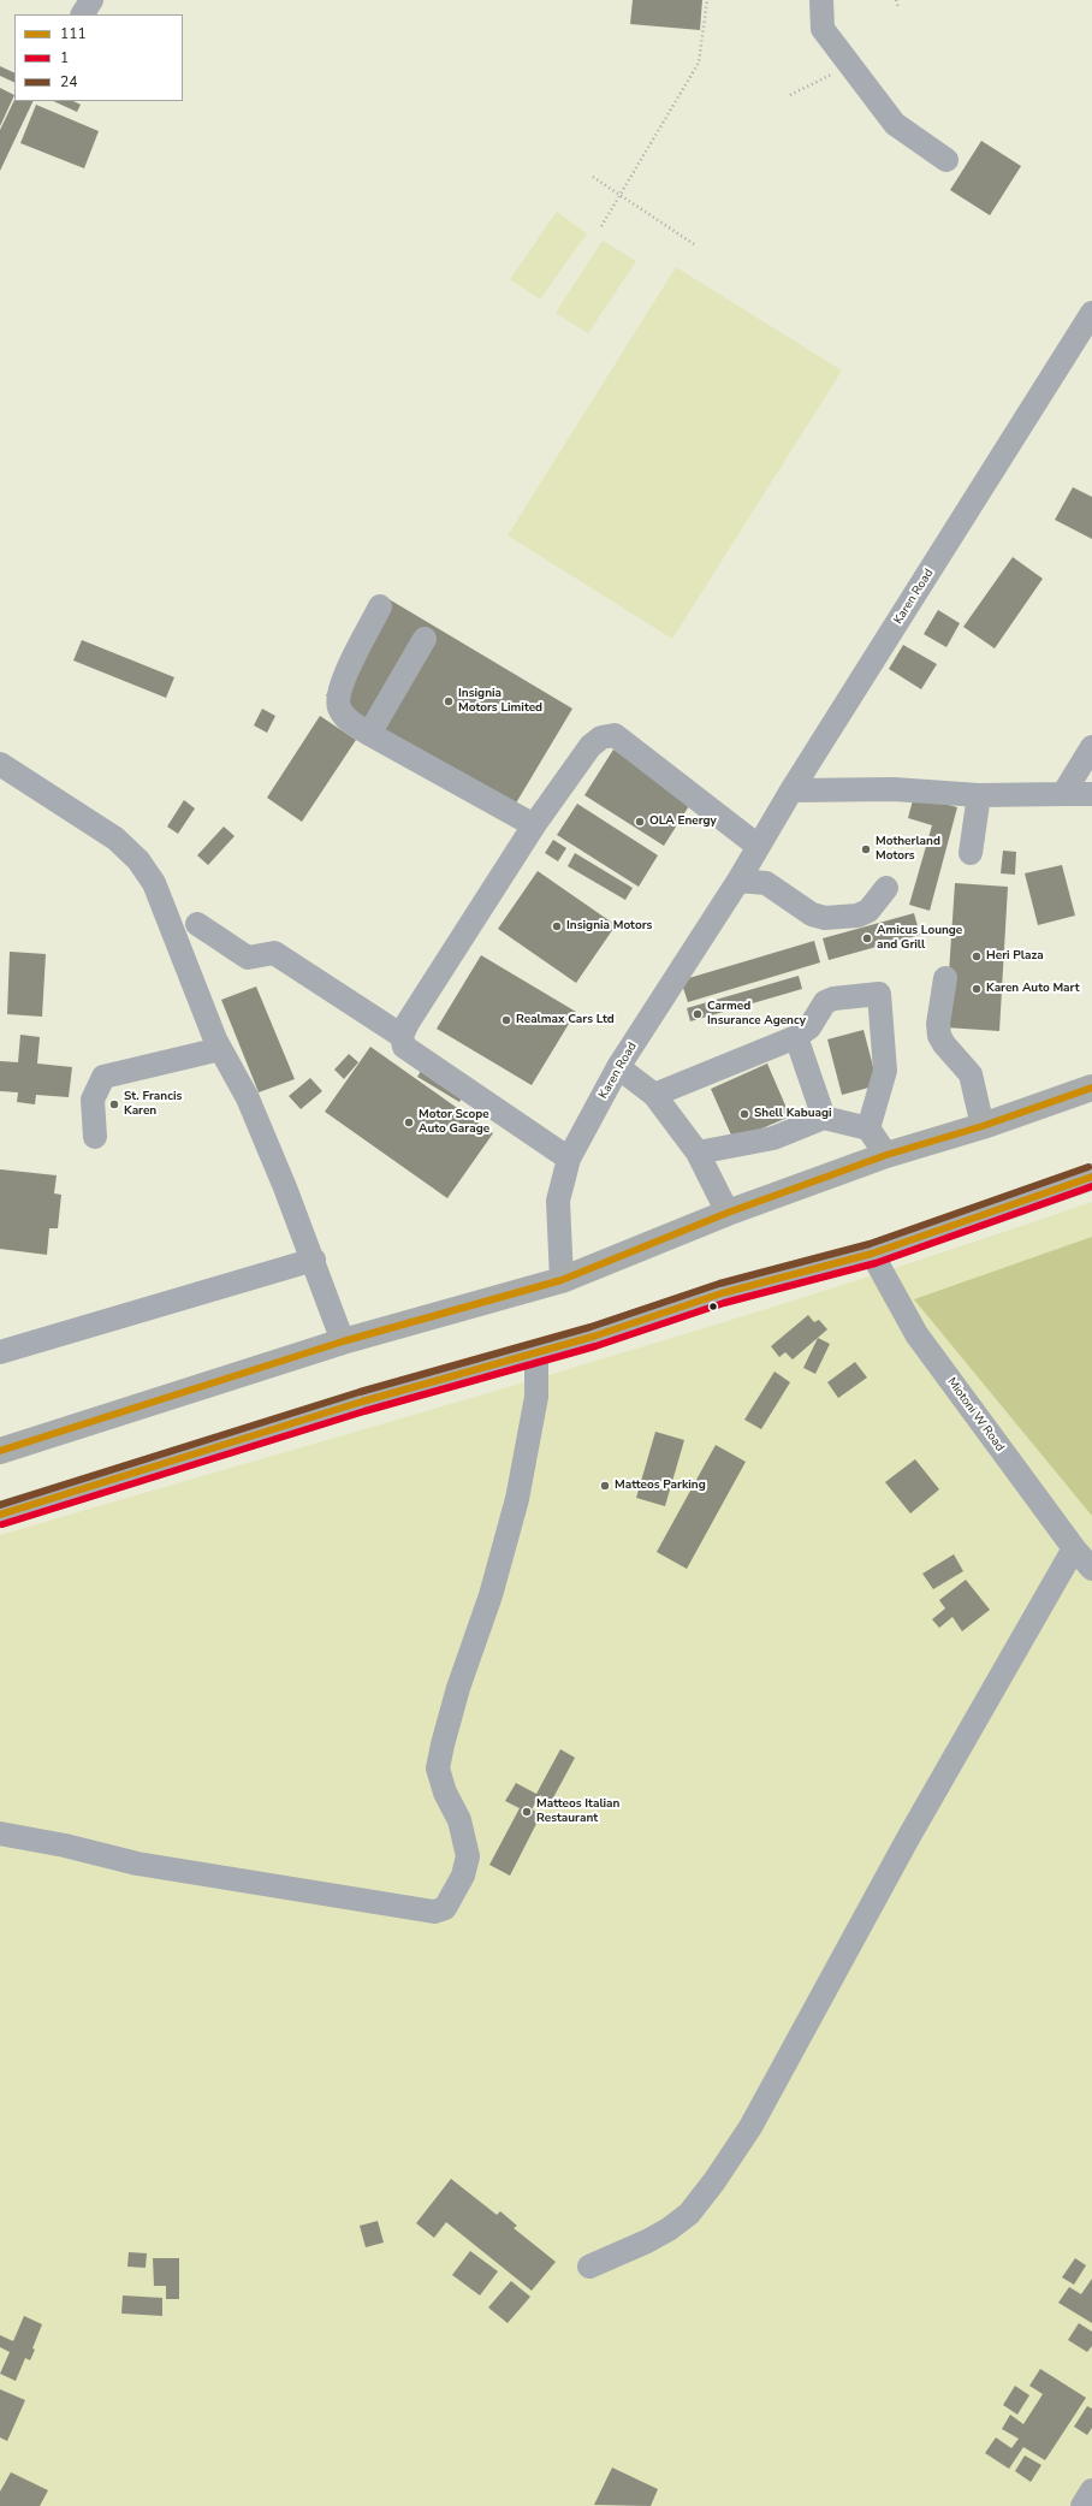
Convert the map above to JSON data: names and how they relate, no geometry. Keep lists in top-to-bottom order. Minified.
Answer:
{"streets":{"street":["Karen Road","Miotoni W Road"]},"places":["Insignia Motors Limited","OLA Energy","Motherland Motors","Insignia Motors","Amicus Lounge and Grill","Heri Plaza","Karen Auto Mart","Carmed Insurance Agency","Realmax Cars Ltd","St. Francis Karen","Shell Kabuagi","Motor Scope Auto Garage","Matteos Parking","Matteos Italian Restaurant"],"lines":["transit line 111","transit line 24","transit line 1"],"legend":["111","1","24"]}
